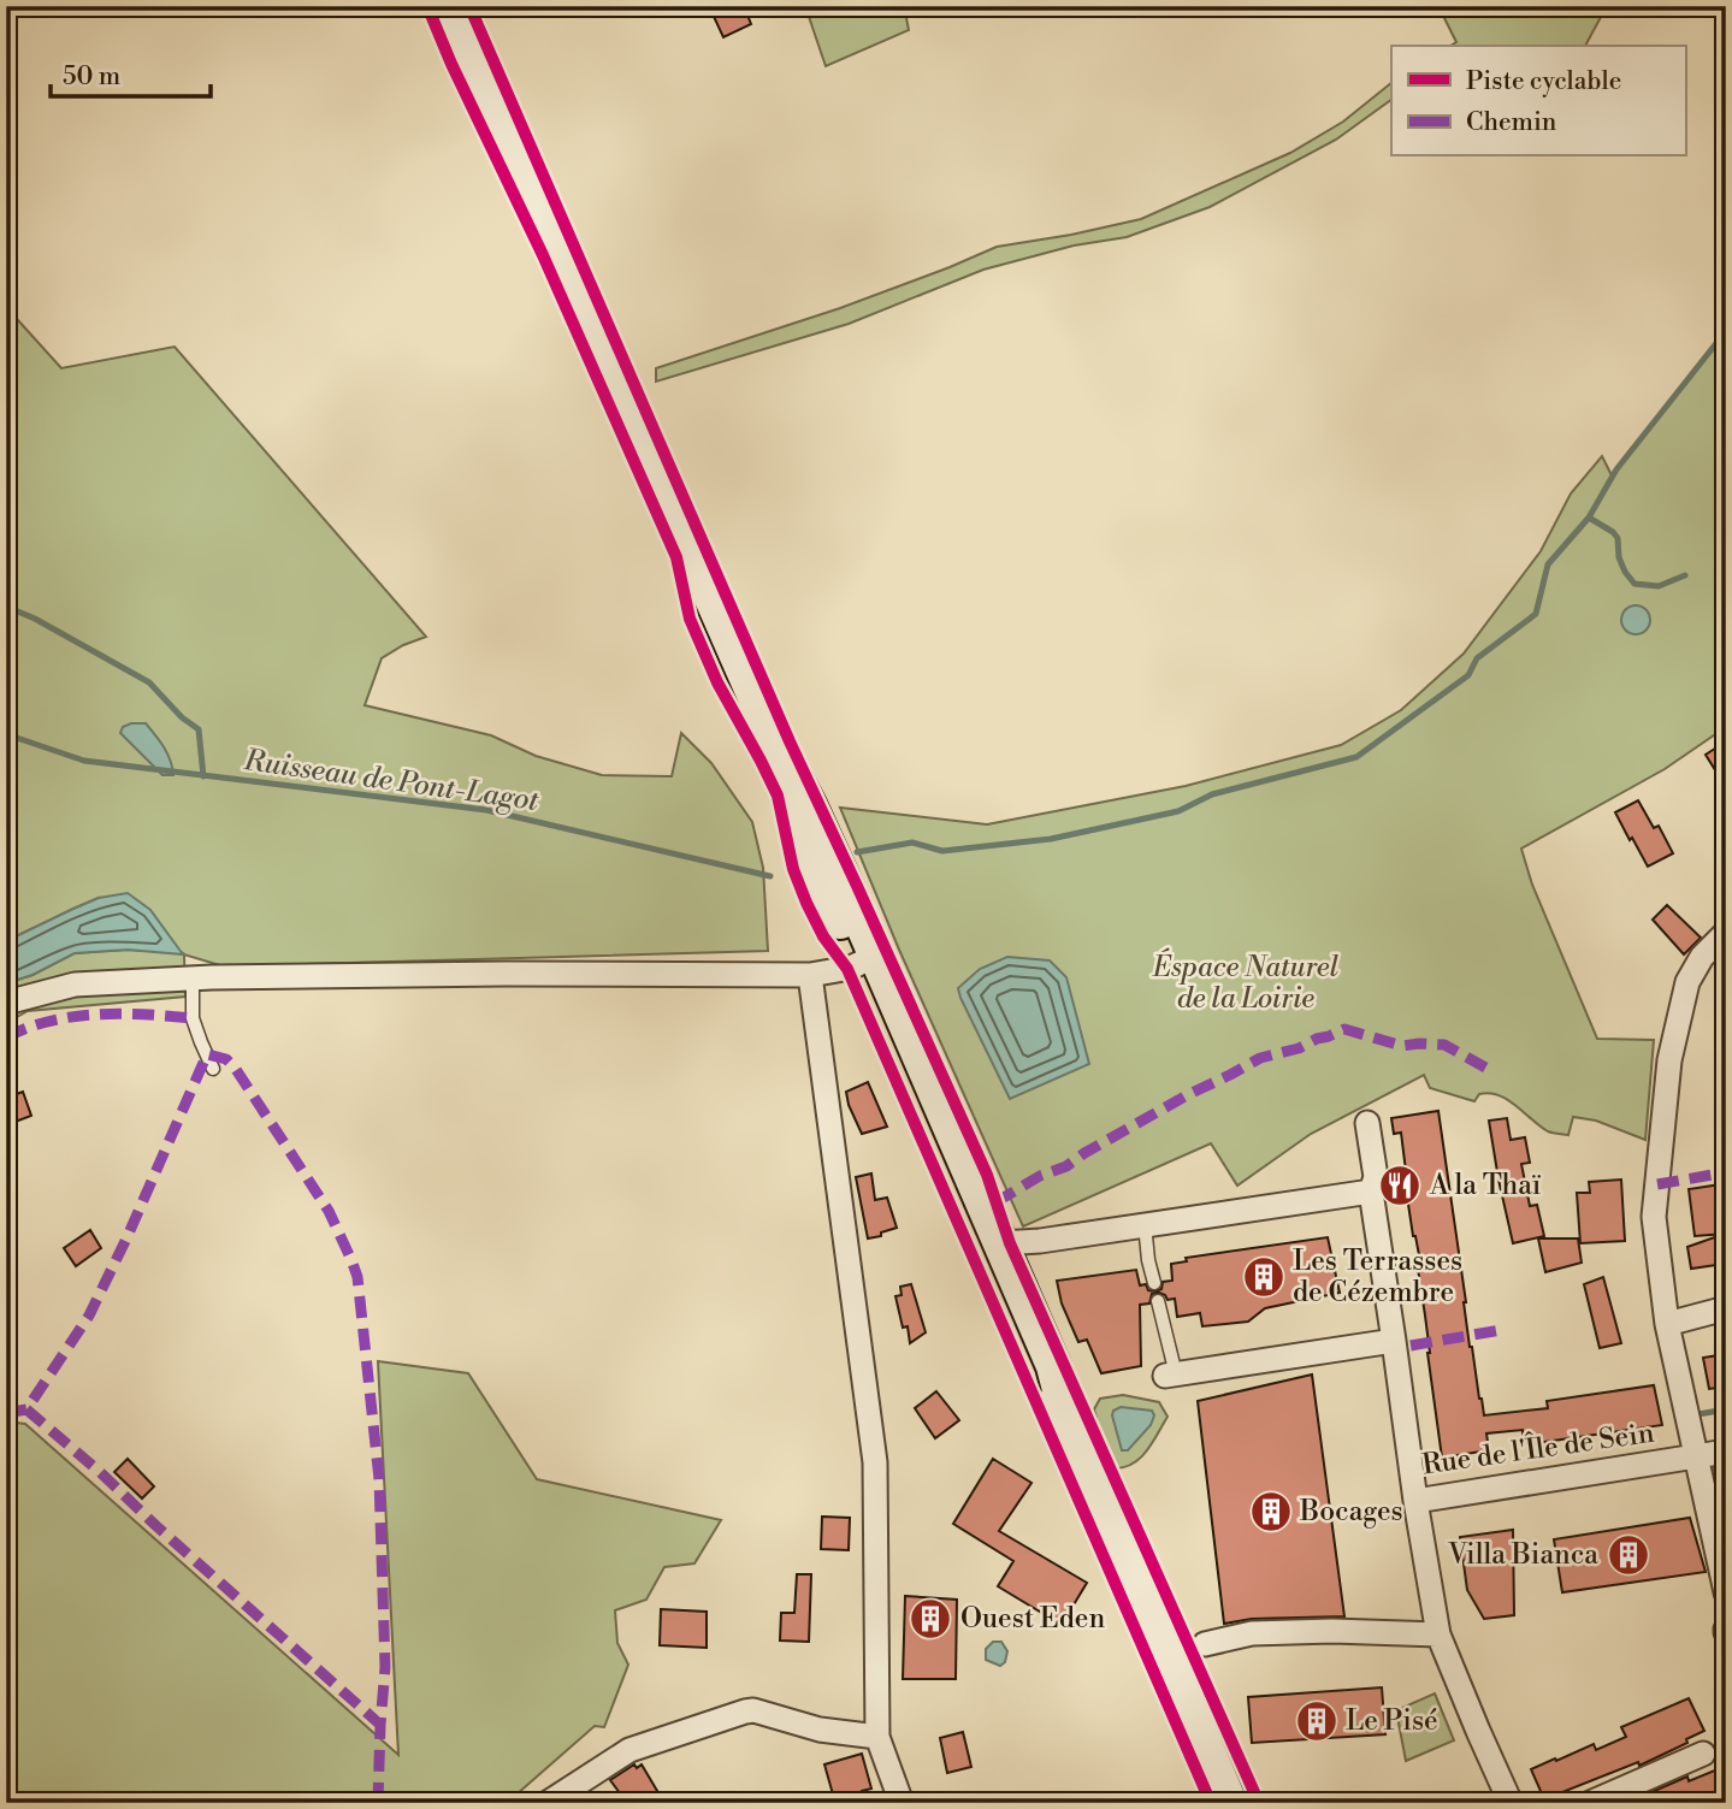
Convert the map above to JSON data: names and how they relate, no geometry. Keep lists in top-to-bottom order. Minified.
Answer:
{"streets":{"street":["Rue de l'Île de Sein"]},"water":["Ruisseau de Pont-Lagot"],"parks":["Éspace Naturel de la Loirie"],"places":{"restaurant":["A la Thaï"],"building":["Les Terrasses de Cézembre","Bocages","Villa Bianca","Ouest Eden","Le Pisé"]},"legend":["Piste cyclable","Chemin"],"scale_bar":"50 m"}
